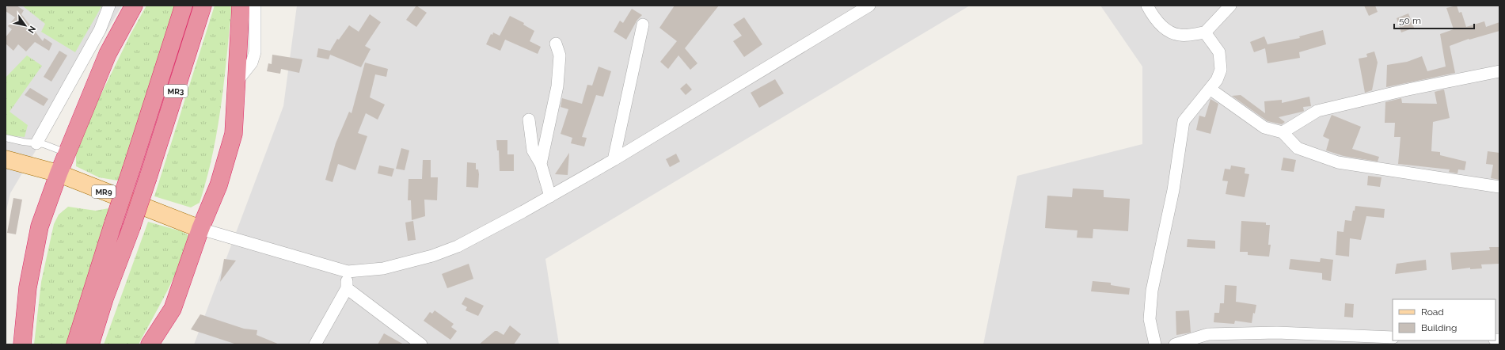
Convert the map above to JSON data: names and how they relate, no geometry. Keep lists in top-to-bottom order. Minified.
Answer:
{"streets":{"highway":["MR3"],"main road":["MR9"]},"legend":["Road","Building"],"scale_bar":"50 m","north":"bottom right"}
